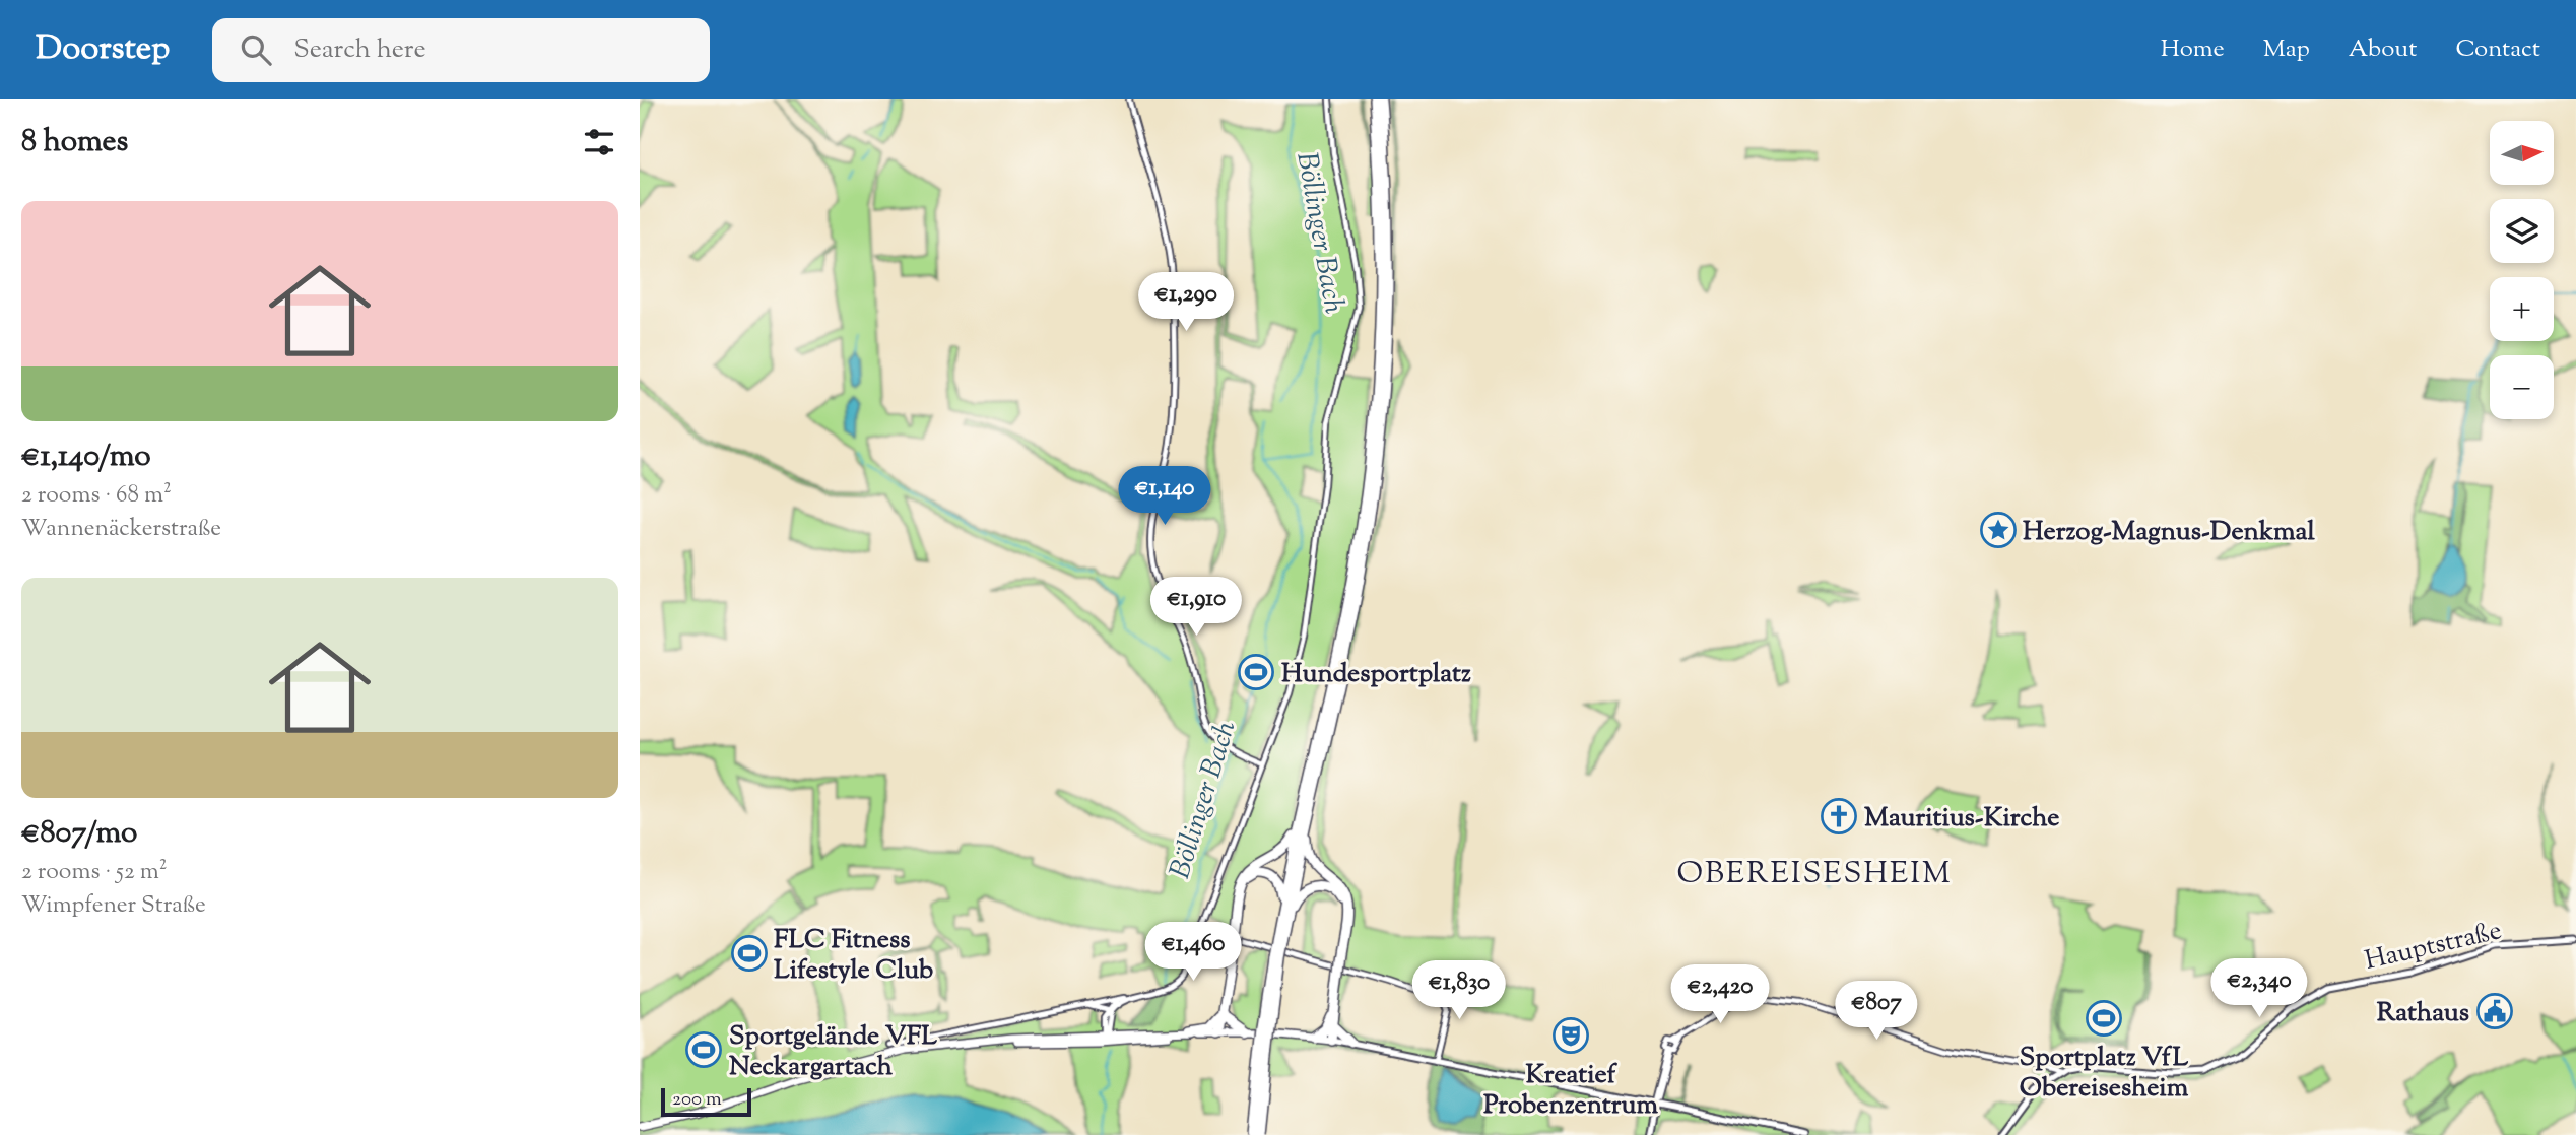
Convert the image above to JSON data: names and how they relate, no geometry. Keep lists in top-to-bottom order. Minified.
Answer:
{"streets":{"main road":["Hauptstraße"]},"districts":["OBEREISESHEIM"],"water":["Böllinger Bach"],"places":{"place":["Herzog-Magnus-Denkmal"],"sports":["Hundesportplatz","FLC Fitness Lifestyle Club","Sportplatz VfL Obereisesheim","Sportgelände VFL Neckargartach"],"church":["Mauritius-Kirche"],"public building":["Rathaus"],"theatre":["Kreatief Probenzentrum"]},"scale_bar":"200 m","north":"right","page":{"header":"Doorstep","search":"Search here","nav":["Home","Map","About","Contact"],"heading":"8 homes","map_buttons":["+","−"],"list":[{"name":"€1,140/mo","note":"2 rooms · 68 m² · Wannenäckerstraße"},{"name":"€807/mo","note":"2 rooms · 52 m² · Wimpfener Straße"}],"price":["€1,290","€1,140","€1,910","€1,460","€2,340","€1,830","€2,420","€807"],"scale":"200 m"}}
